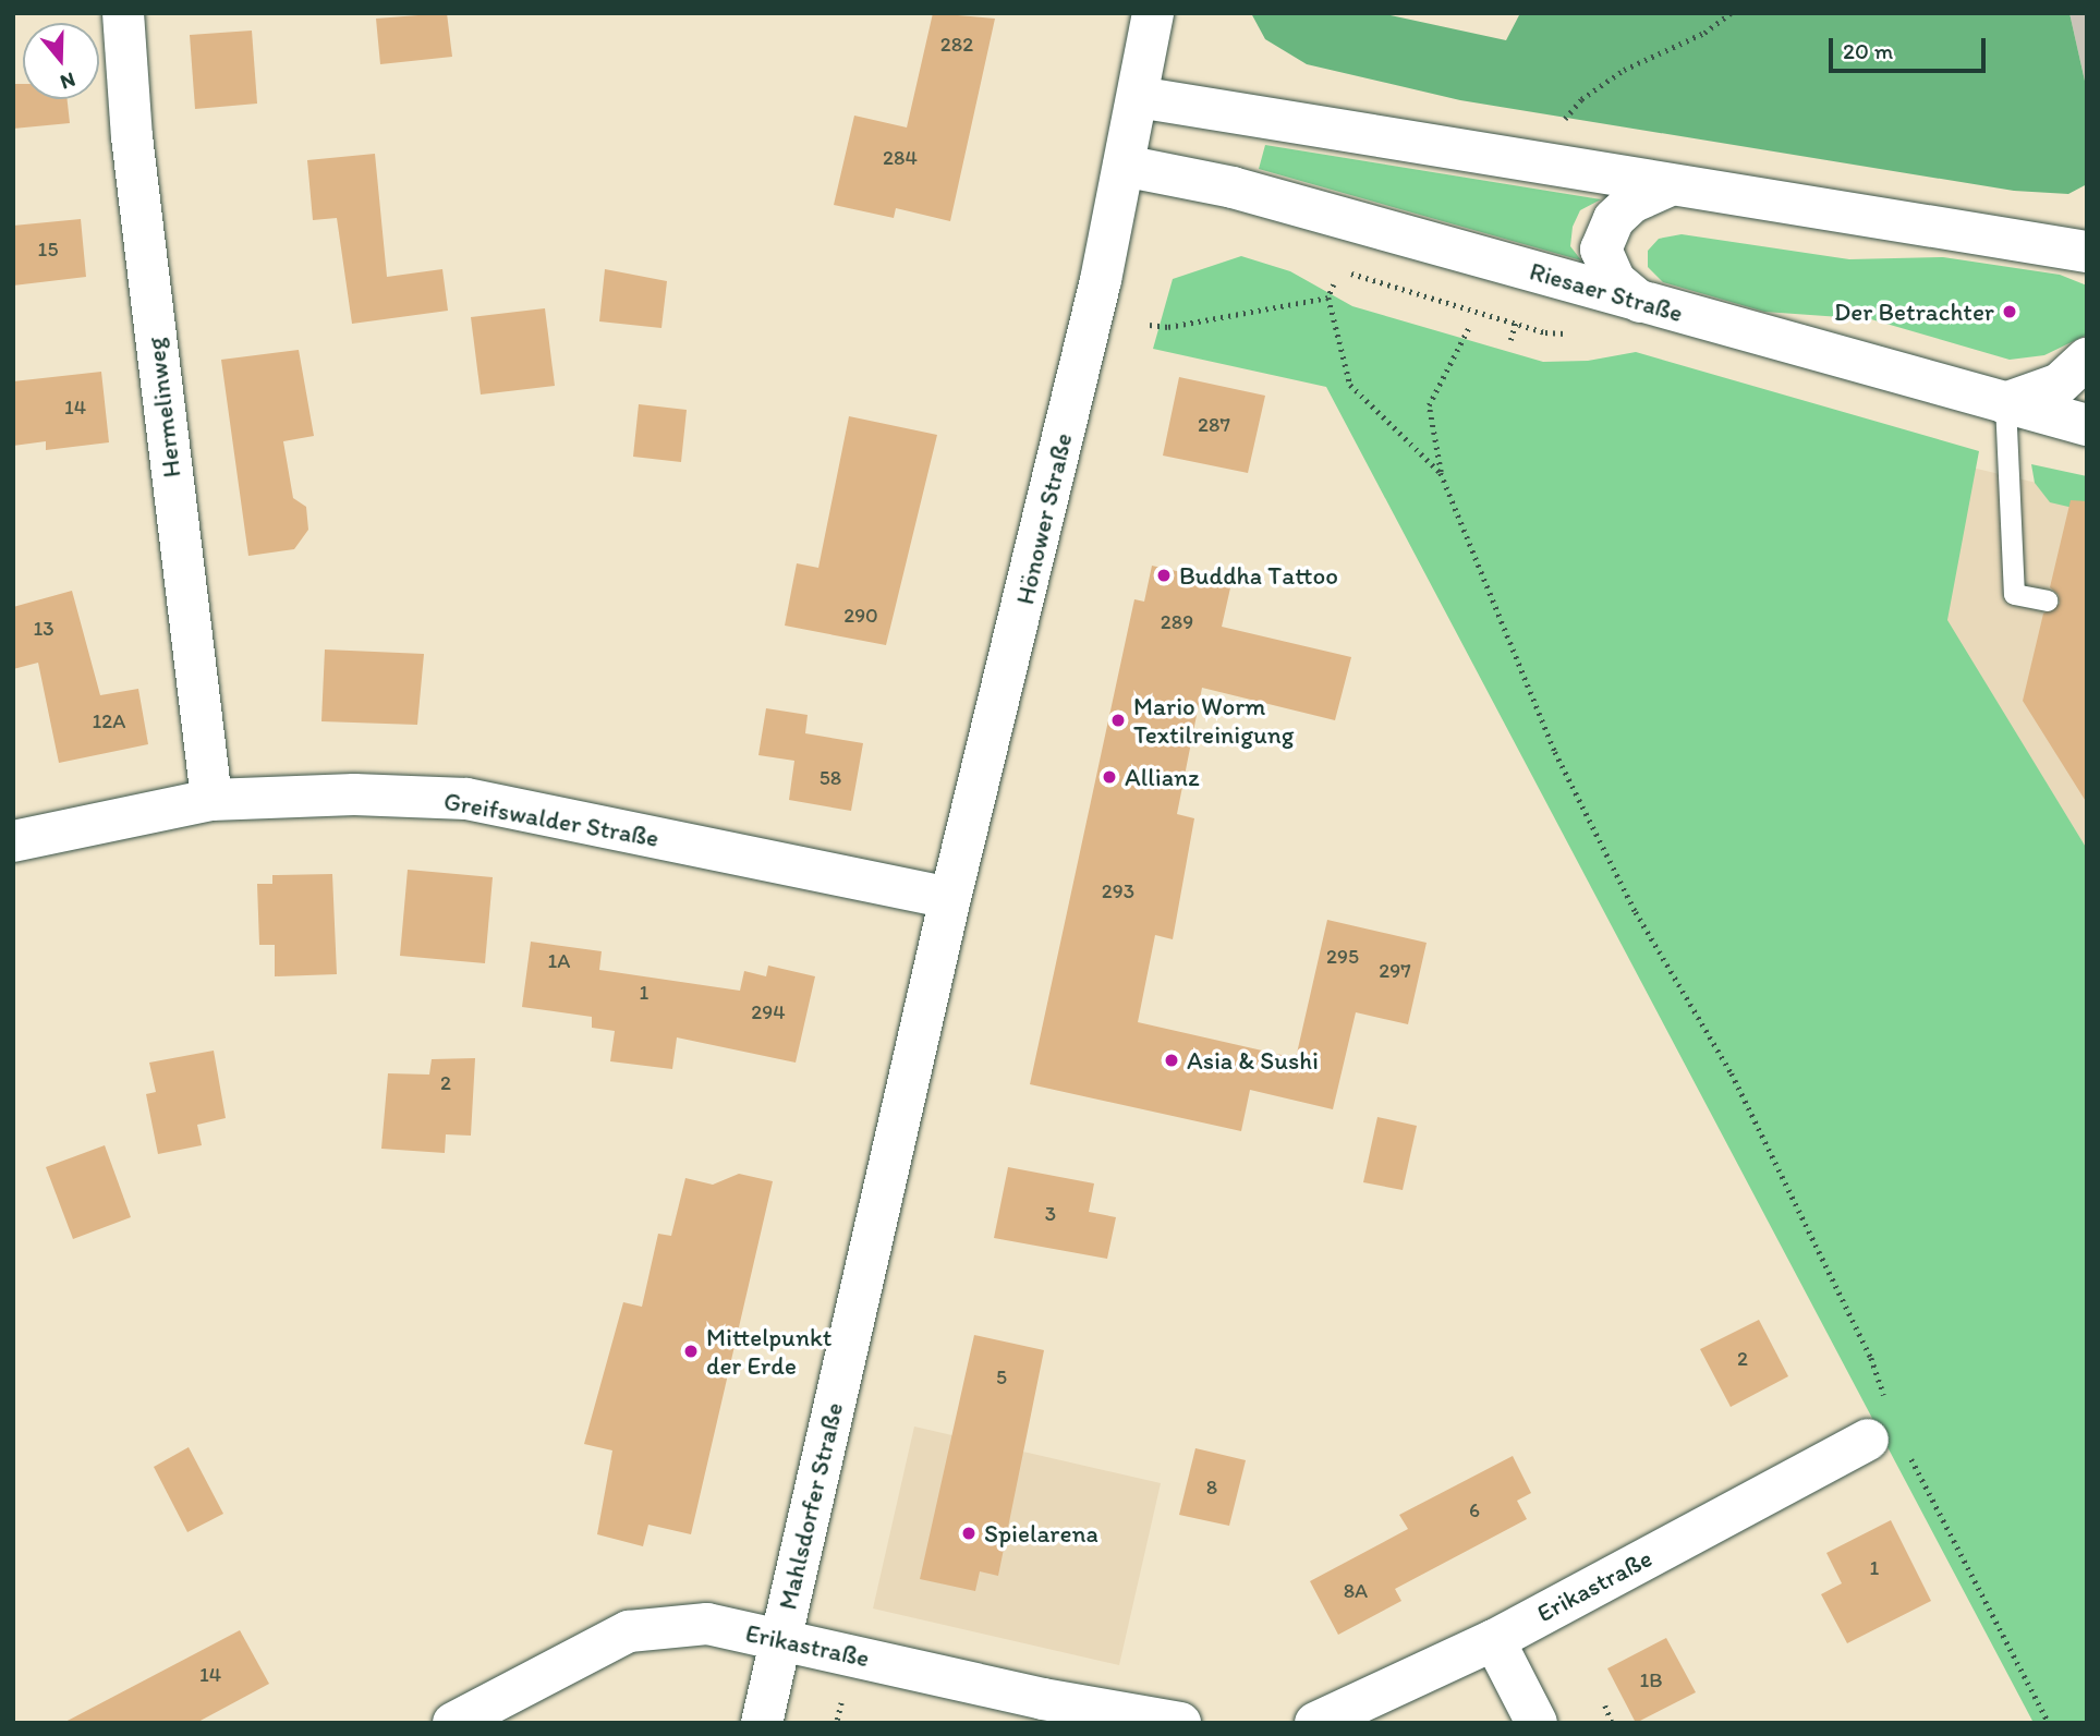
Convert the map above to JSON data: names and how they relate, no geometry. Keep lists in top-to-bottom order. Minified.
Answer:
{"streets":{"main road":["Riesaer Straße","Hermelinweg","Hönower Straße","Greifswalder Straße","Mahlsdorfer Straße","Erikastraße"]},"crossings":[["Riesaer Straße","Hönower Straße"],["Hermelinweg","Greifswalder Straße"],["Hönower Straße","Greifswalder Straße"],["Hönower Straße","Mahlsdorfer Straße"],["Mahlsdorfer Straße","Erikastraße"]],"places":["Der Betrachter","Buddha Tattoo","Mario Worm Textilreinigung","Allianz","Asia & Sushi","Mittelpunkt der Erde","Spielarena"],"house_numbers":["282","284","15","14","287","290","289","13","12A","58","293","295","1A","297","1","294","2","3","2","5","8","6","1","8A","14","1B"],"scale_bar":"20 m","north":"bottom"}
